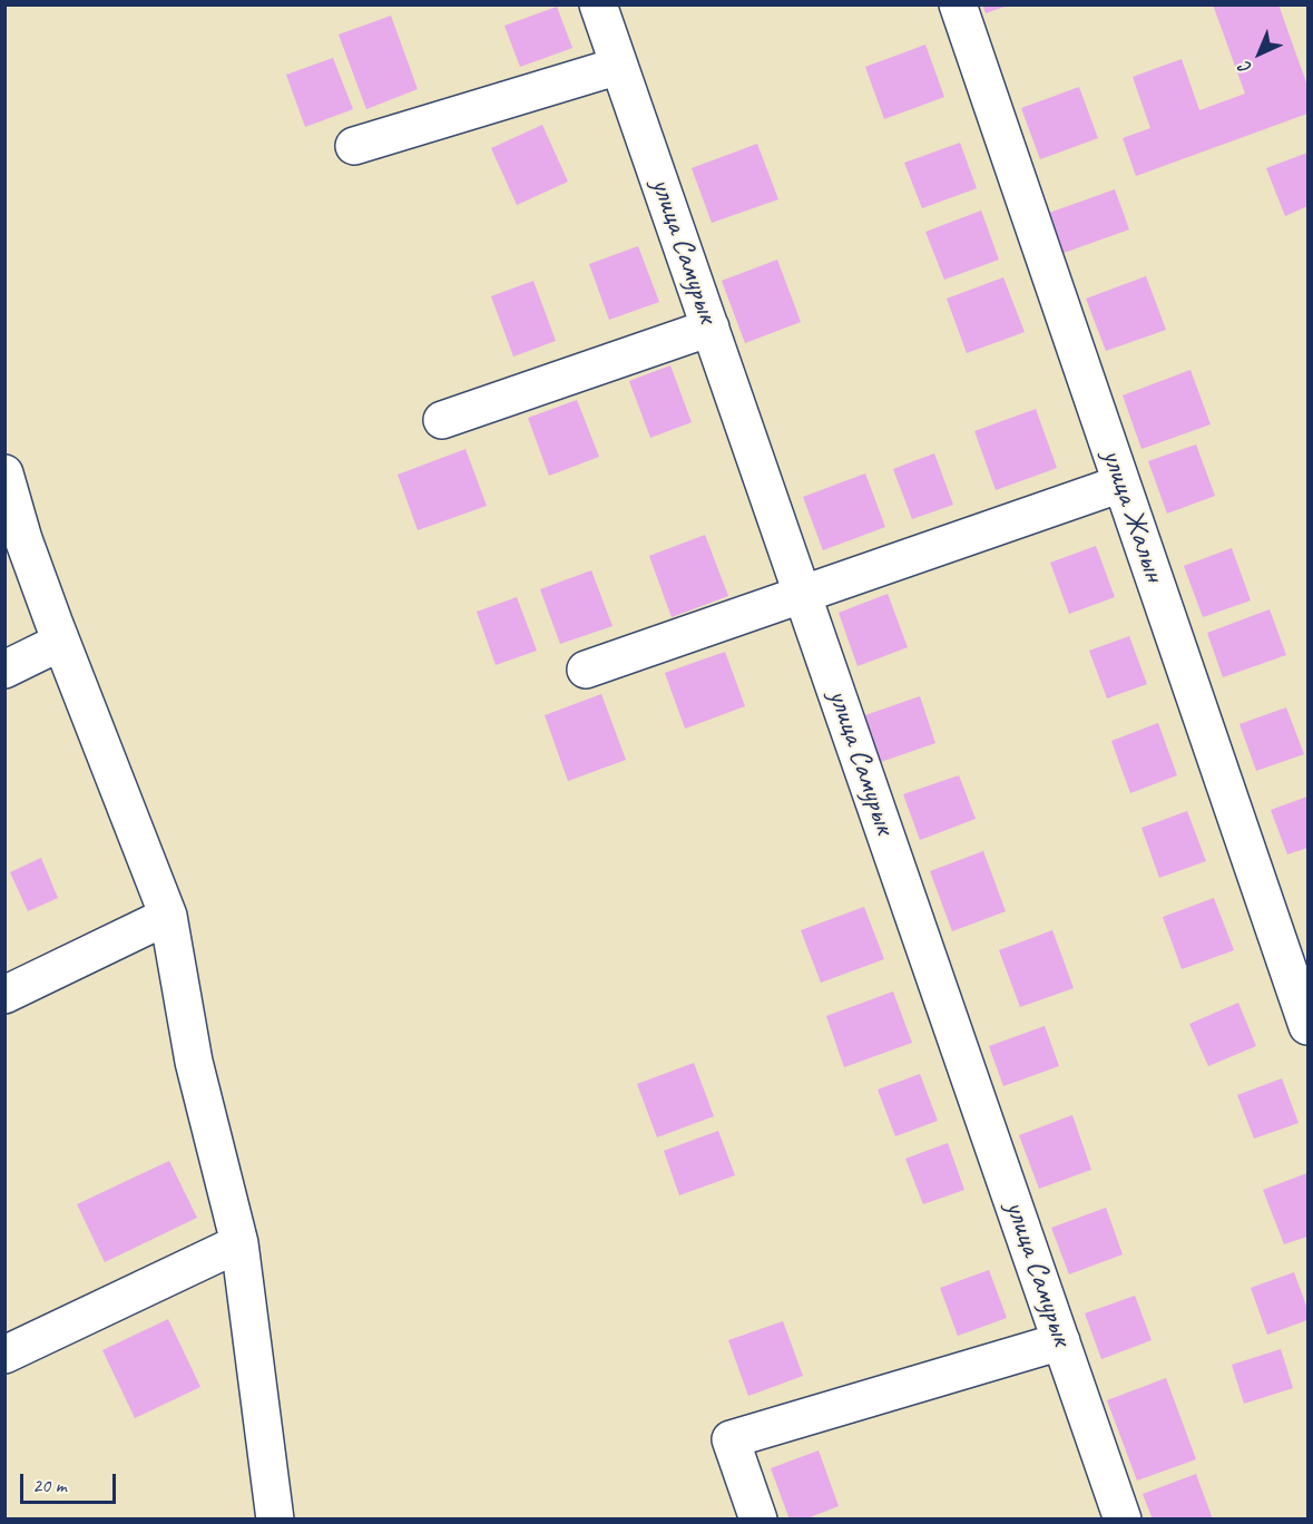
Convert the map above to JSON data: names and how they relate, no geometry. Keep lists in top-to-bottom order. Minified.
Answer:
{"streets":{"street":["улица Самурык","улица Жалын"]},"scale_bar":"20 m","north":"bottom left"}
